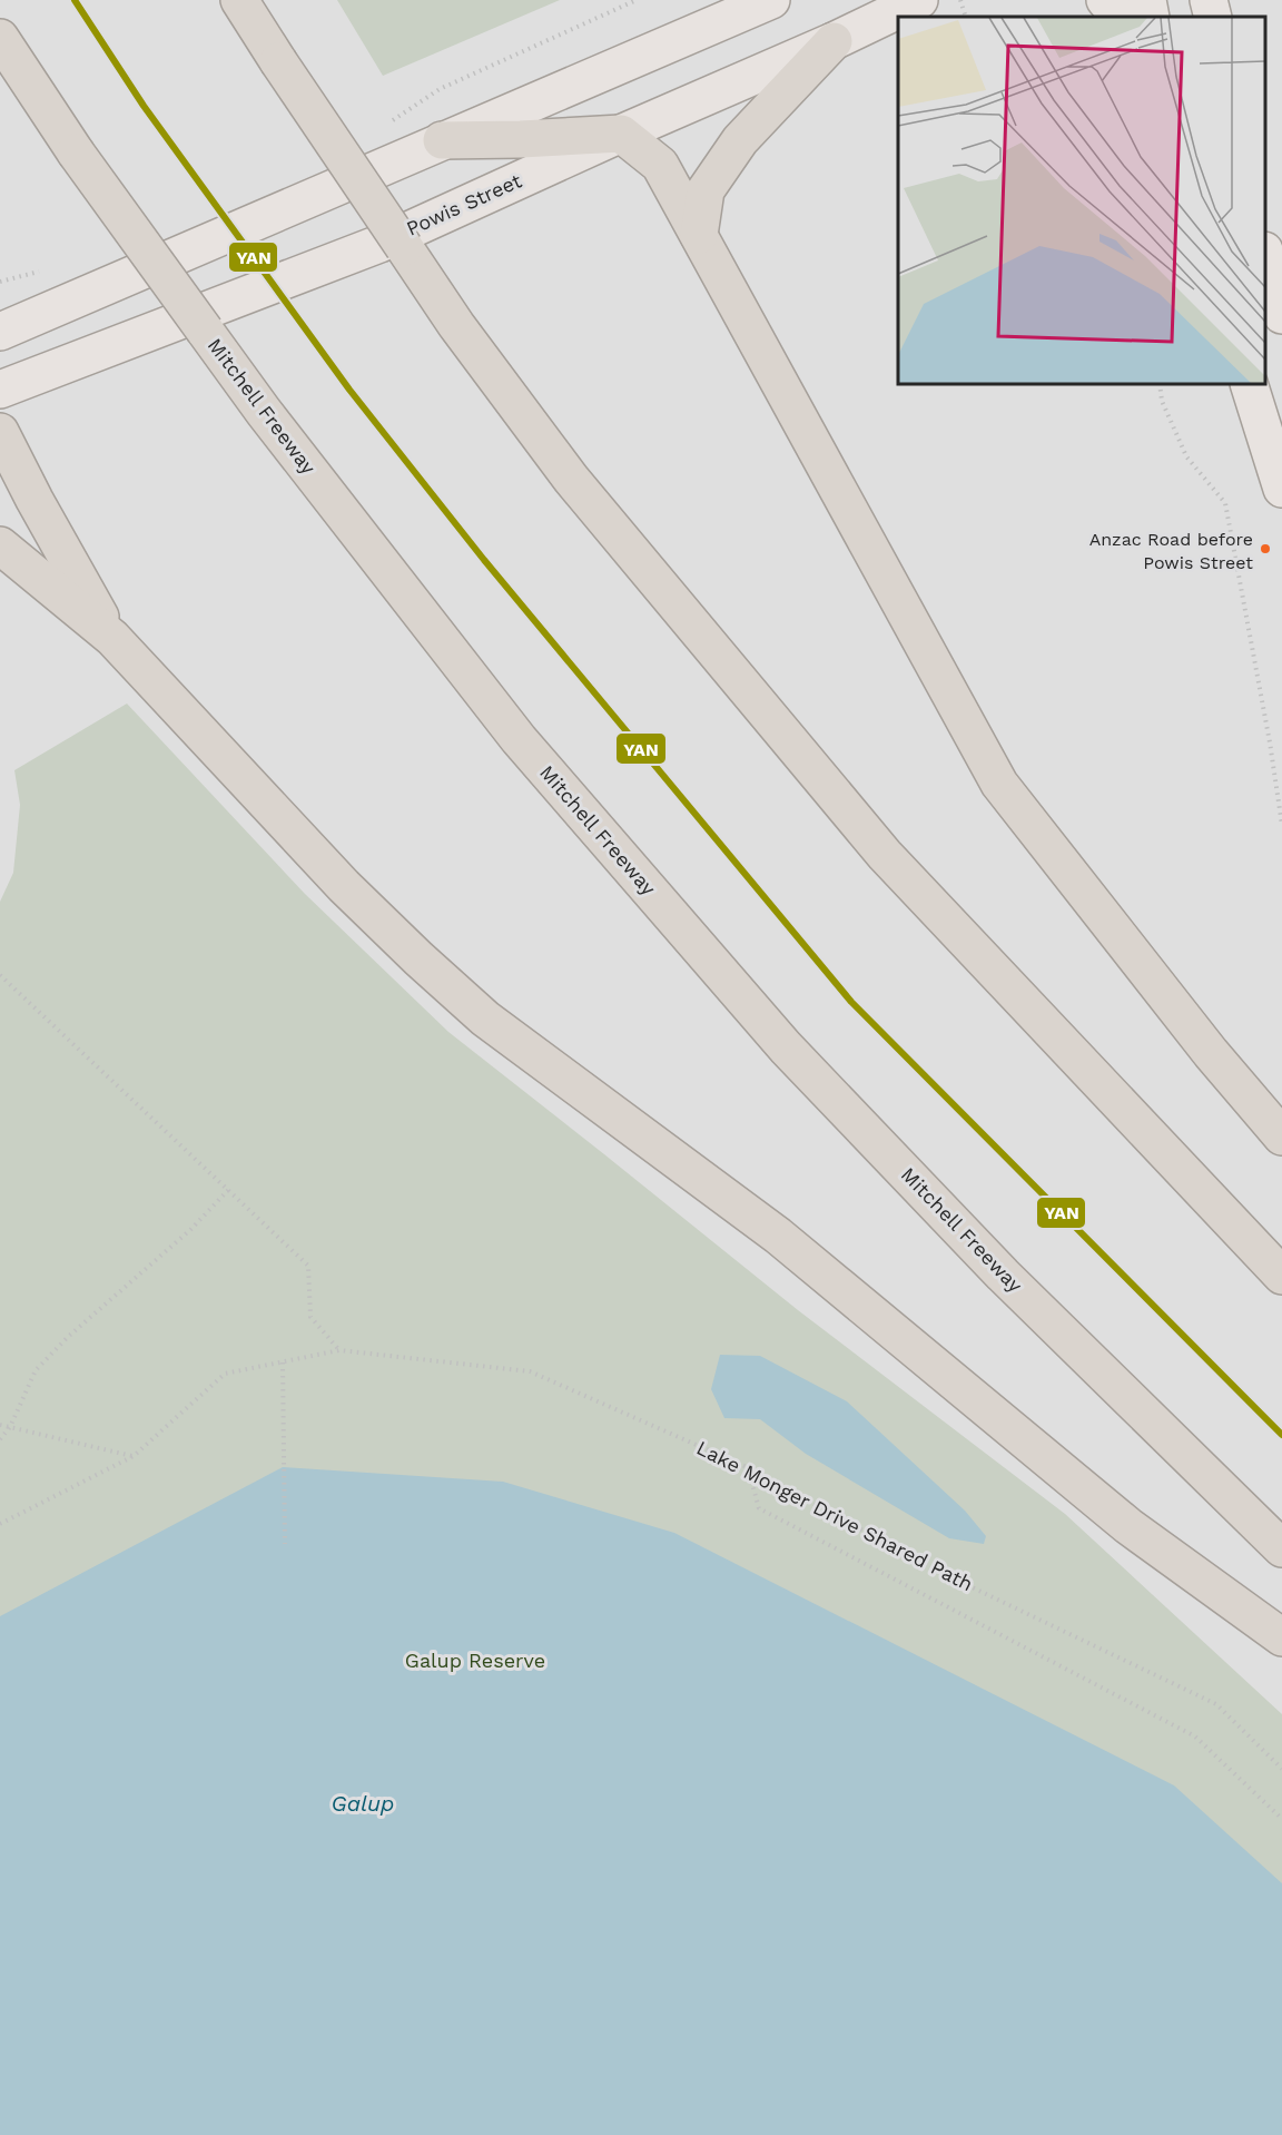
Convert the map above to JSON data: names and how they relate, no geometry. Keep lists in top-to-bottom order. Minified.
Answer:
{"streets":{"highway":["Mitchell Freeway"],"main road":["Powis Street"],"path":["Lake Monger Drive Shared Path"]},"water":["Galup"],"parks":["Galup Reserve"],"places":["Anzac Road before Powis Street"],"lines":["transit line YAN"]}
